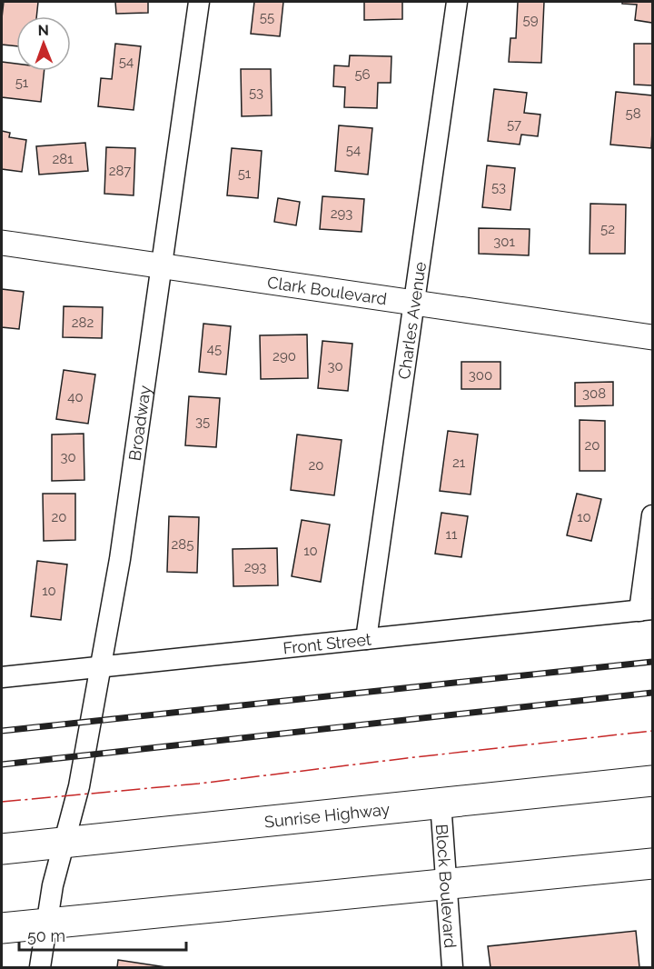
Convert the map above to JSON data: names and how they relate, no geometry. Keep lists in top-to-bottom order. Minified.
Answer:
{"streets":{"highway":["Sunrise Highway"],"street":["Clark Boulevard","Charles Avenue","Broadway","Front Street","Block Boulevard"]},"crossings":[["Clark Boulevard","Charles Avenue"],["Clark Boulevard","Broadway"],["Charles Avenue","Front Street"],["Broadway","Front Street"],["Broadway","Sunrise Highway"],["Sunrise Highway","Block Boulevard"]],"house_numbers":["55","59","54","56","51","53","58","57","54","281","287","51","53","293","52","301","282","45","290","30","300","308","40","35","20","30","21","20","20","10","11","285","10","293","10"],"scale_bar":"50 m","north":"top"}
